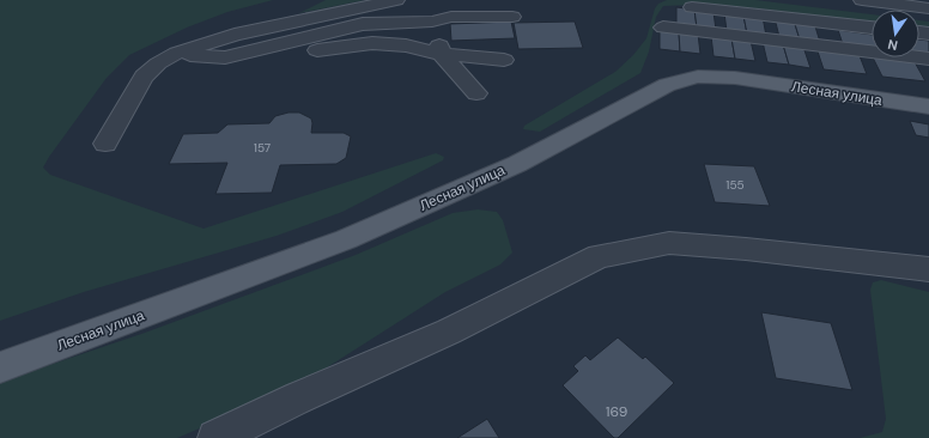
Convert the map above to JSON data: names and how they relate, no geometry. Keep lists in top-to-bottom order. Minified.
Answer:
{"streets":{"main road":["Лесная улица"]},"house_numbers":["157","155","169"],"north":"bottom"}
